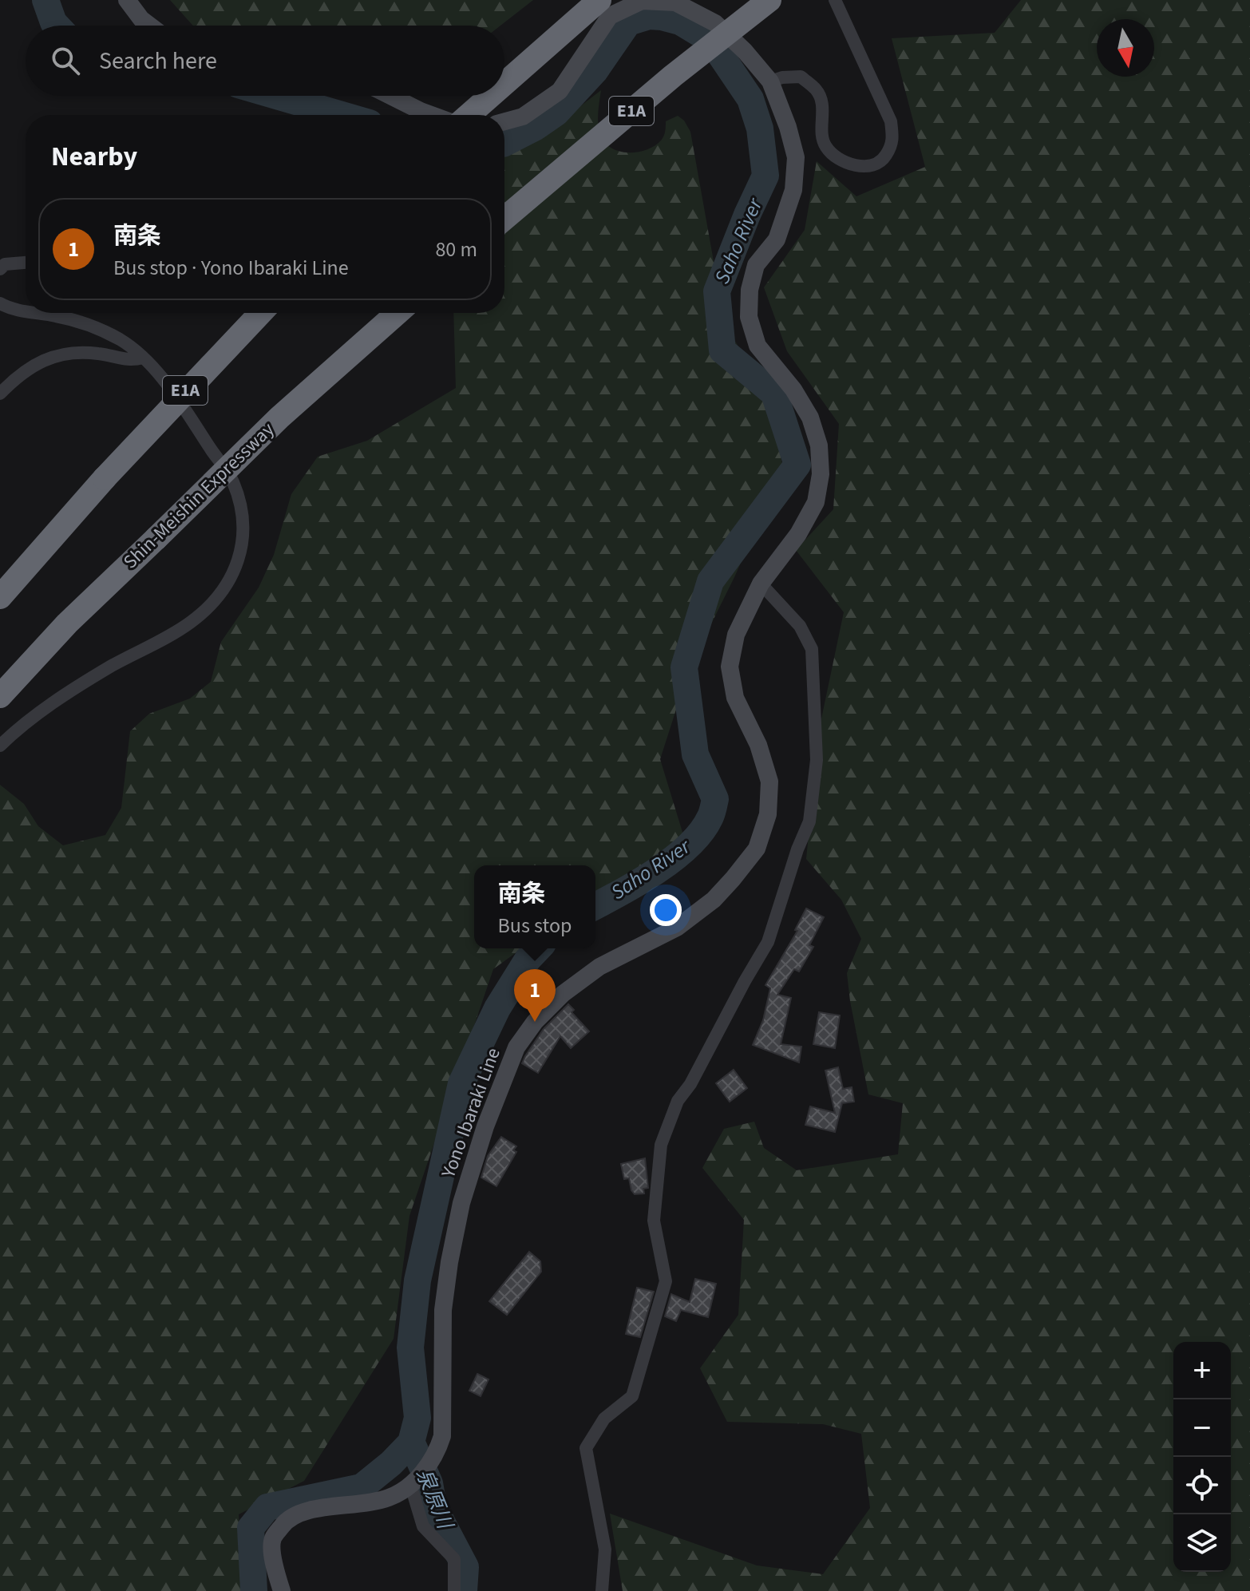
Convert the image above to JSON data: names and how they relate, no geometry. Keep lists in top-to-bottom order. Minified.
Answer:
{"streets":{"highway":["E1A","Shin-Meishin Expressway"],"main road":["Yono Ibaraki Line"]},"water":["Saho River","泉原川"],"north":"bottom","page":{"search":"Search here","heading":"Nearby","list":[{"mark":"1","name":"南条","note":"Bus stop · Yono Ibaraki Line","value":"80 m"}],"popup":["南条","Bus stop"],"pins":"1","map_buttons":["+","−"]}}
